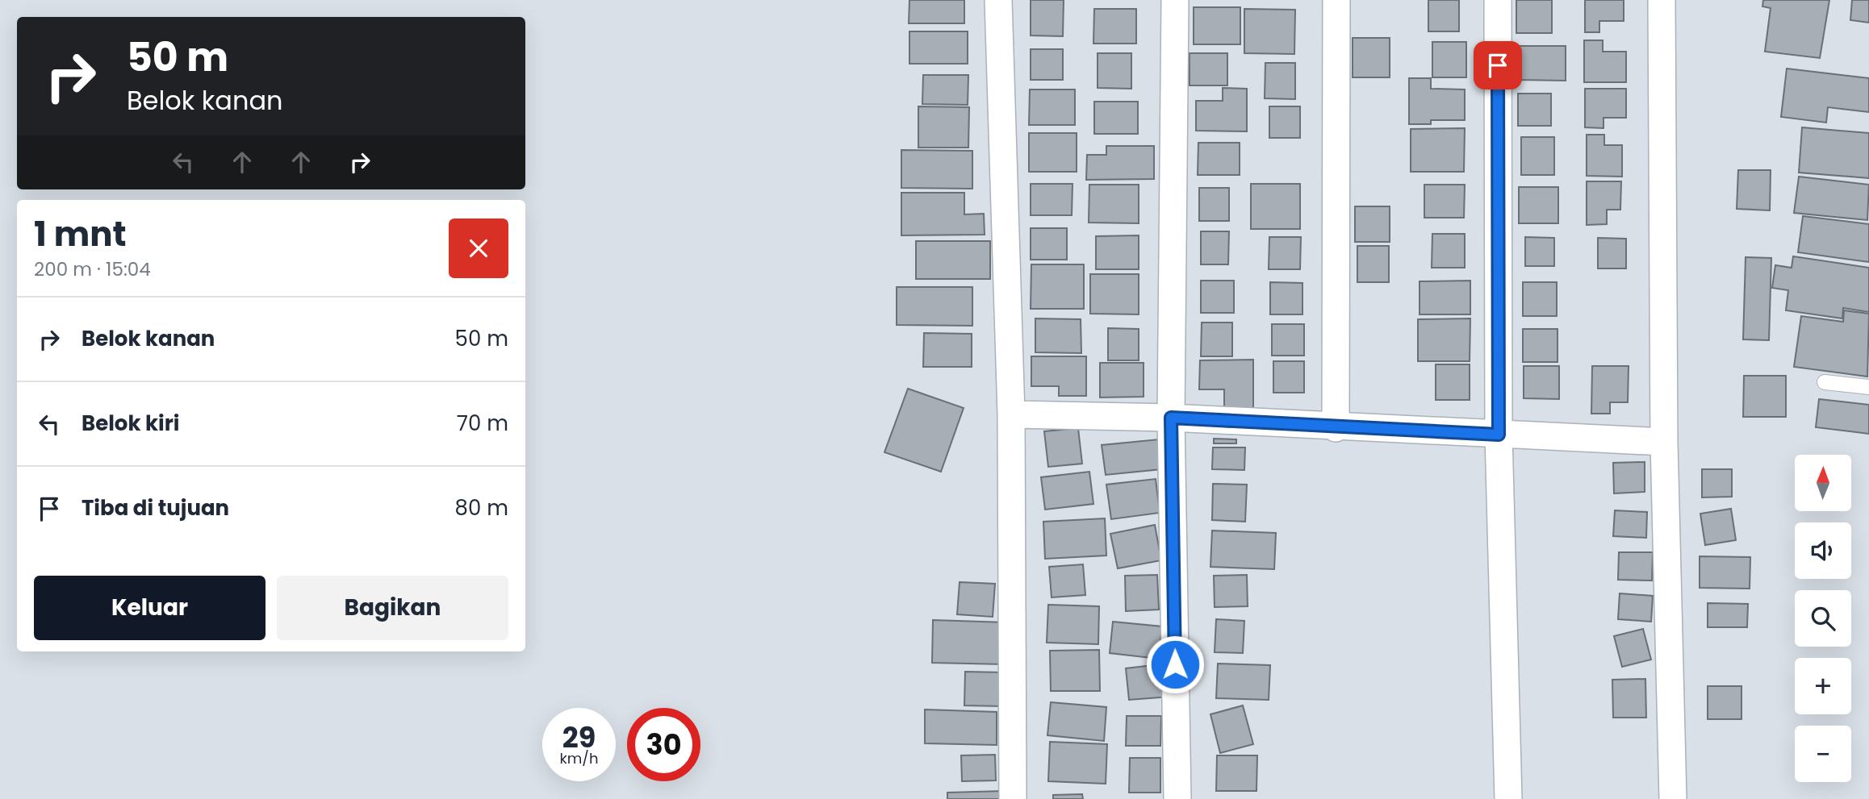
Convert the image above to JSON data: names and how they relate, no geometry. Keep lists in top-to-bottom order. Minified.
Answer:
{"north":"top","page":{"turn":["50 m","Belok kanan"],"heading":["1 mnt","200 m · 15:04"],"list":[{"name":"Belok kanan","value":"50 m"},{"name":"Belok kiri","value":"70 m"},{"name":"Tiba di tujuan","value":"80 m"}],"map_buttons":["+","−"],"buttons":["Keluar","Bagikan"],"speed":"29 km/h","limit":"30"}}
